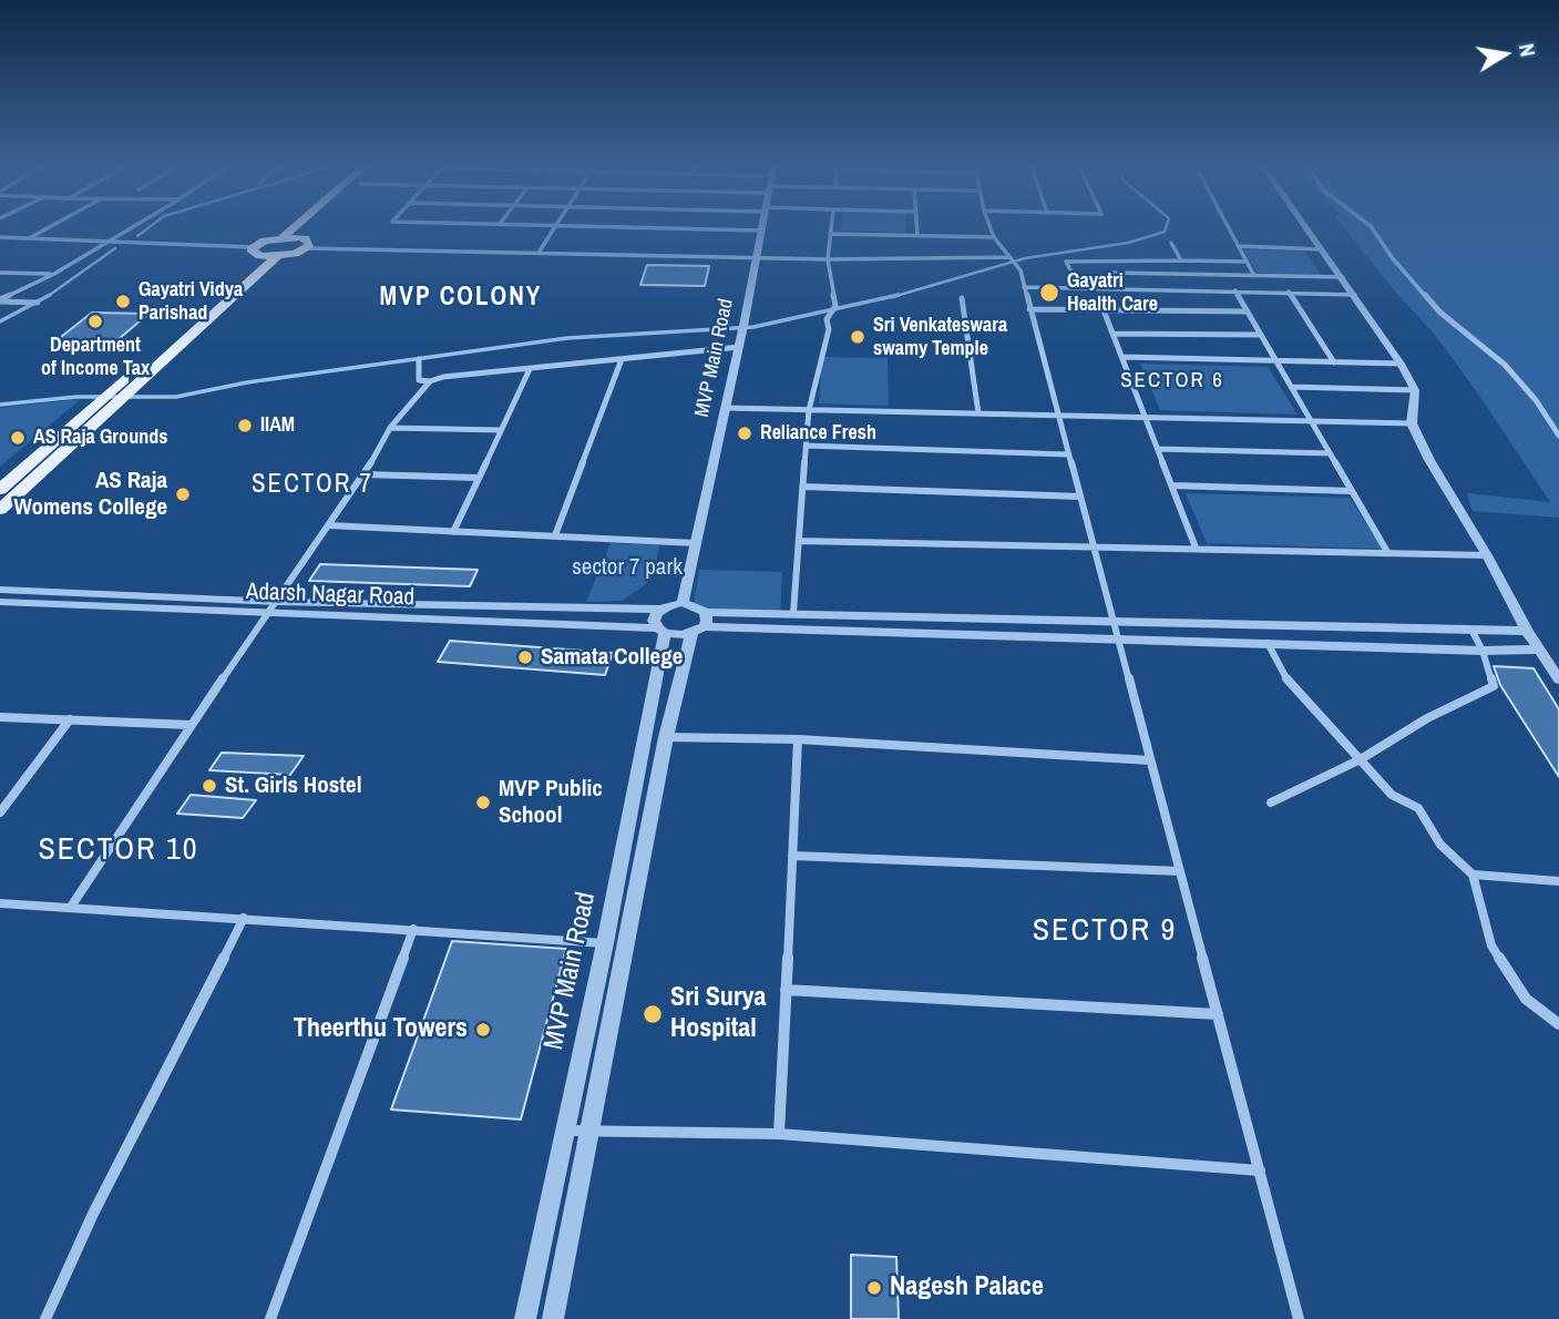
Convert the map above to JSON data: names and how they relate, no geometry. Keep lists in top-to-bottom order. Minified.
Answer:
{"streets":{"street":["MVP Main Road","Adarsh Nagar Road"]},"crossings":[["MVP Main Road","Adarsh Nagar Road"]],"districts":["MVP COLONY","SECTOR 6","SECTOR 7","SECTOR 10","SECTOR 9"],"parks":["sector 7 park"],"places":["Gayatri Health Care","Gayatri Vidya Parishad","Department of Income Tax","Sri Venkateswara swamy Temple","IIAM","Reliance Fresh","AS Raja Grounds","AS Raja Womens College","Samata College","St. Girls Hostel","MVP Public School","Sri Surya Hospital","Theerthu Towers","Nagesh Palace"],"north":"right"}
